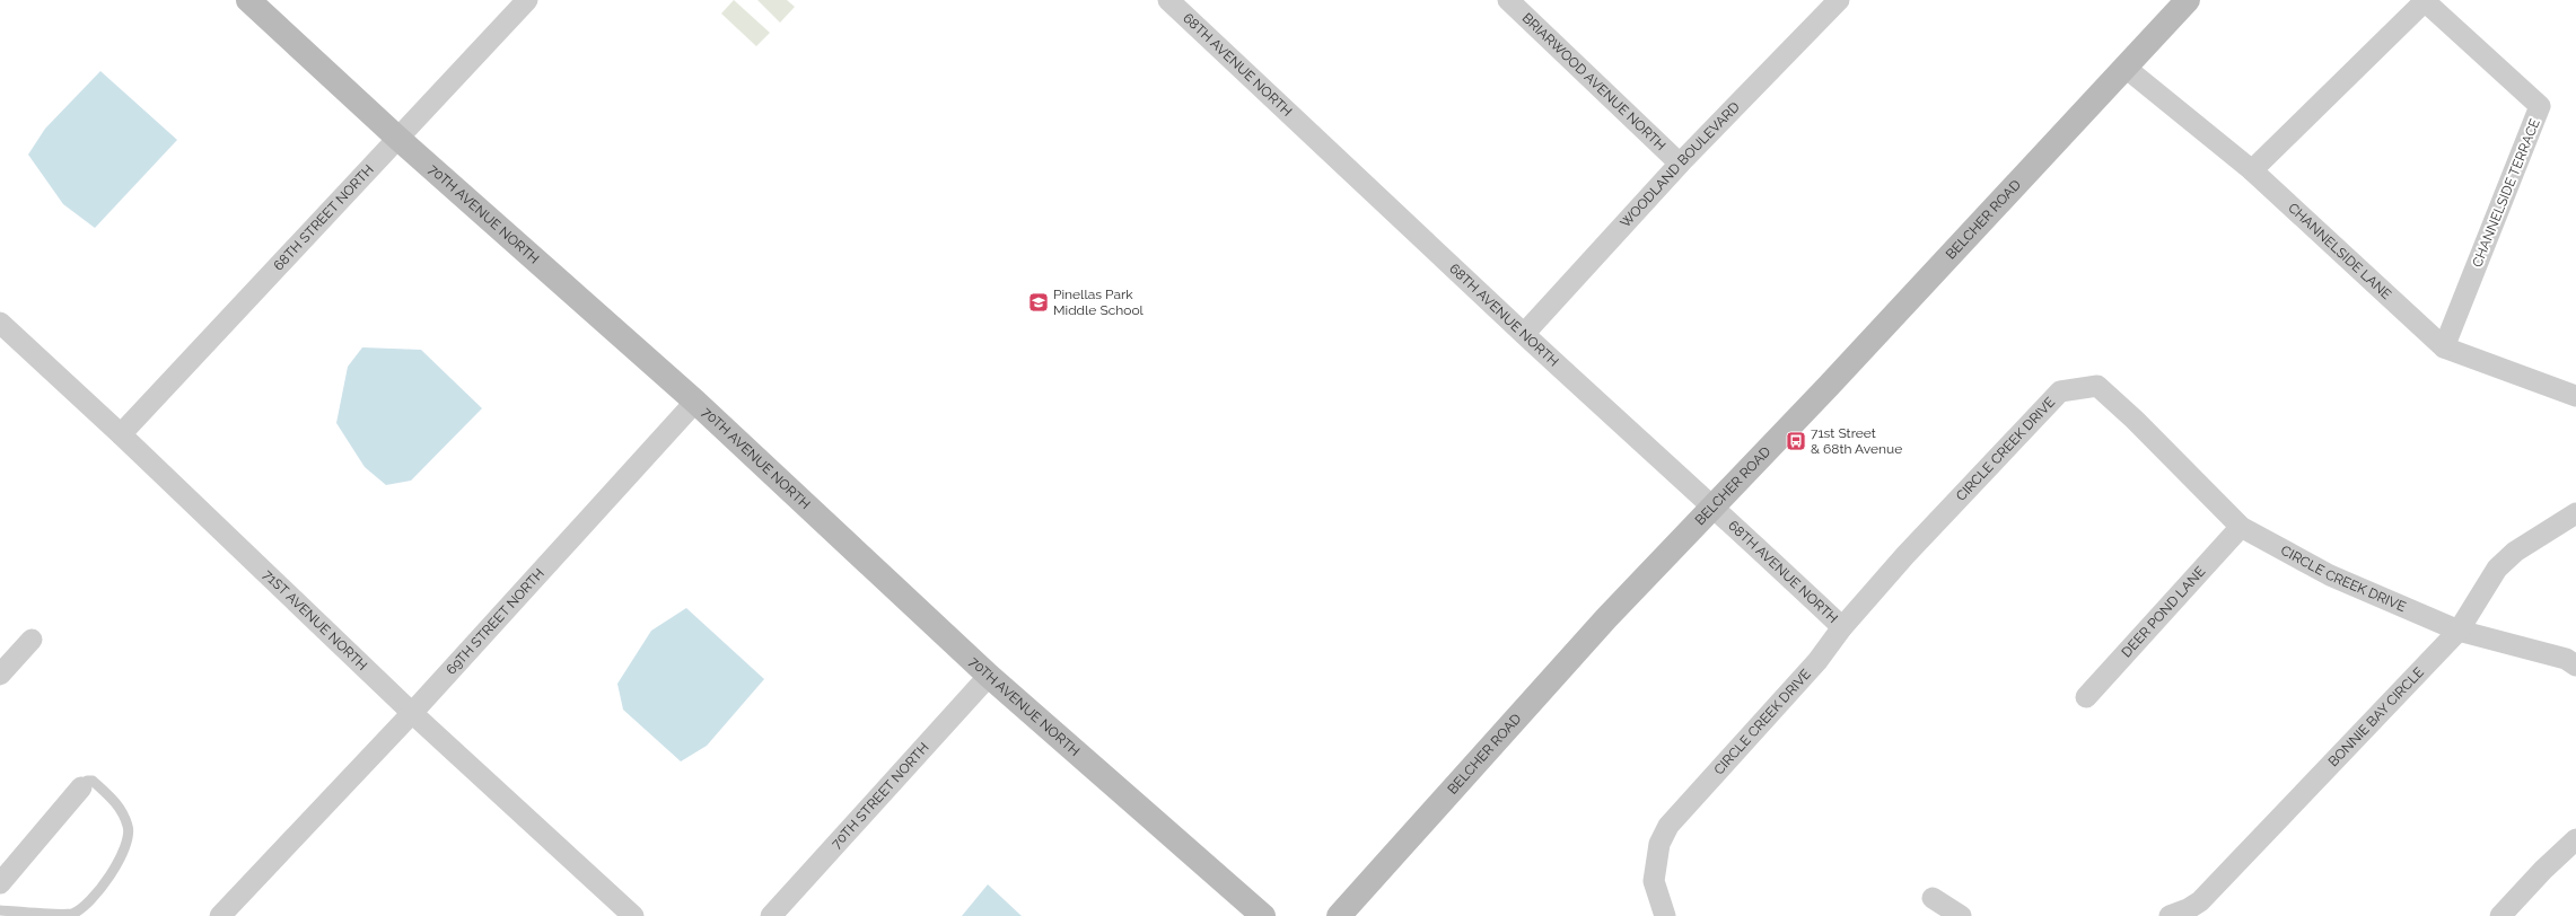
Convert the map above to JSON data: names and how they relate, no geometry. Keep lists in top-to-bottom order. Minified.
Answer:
{"streets":{"street":["68TH AVENUE NORTH","BRIARWOOD AVENUE NORTH","WOODLAND BOULEVARD","CHANNELSIDE TERRACE","70TH AVENUE NORTH","68TH STREET NORTH","BELCHER ROAD","CHANNELSIDE LANE","CIRCLE CREEK DRIVE","DEER POND LANE","71ST AVENUE NORTH","69TH STREET NORTH","BONNIE BAY CIRCLE","70TH STREET NORTH"]},"crossings":[["68TH AVENUE NORTH","WOODLAND BOULEVARD"],["68TH AVENUE NORTH","BELCHER ROAD"],["68TH AVENUE NORTH","CIRCLE CREEK DRIVE"],["BRIARWOOD AVENUE NORTH","WOODLAND BOULEVARD"],["CHANNELSIDE TERRACE","CHANNELSIDE LANE"],["70TH AVENUE NORTH","68TH STREET NORTH"],["70TH AVENUE NORTH","69TH STREET NORTH"],["70TH AVENUE NORTH","70TH STREET NORTH"],["68TH STREET NORTH","71ST AVENUE NORTH"],["BELCHER ROAD","CHANNELSIDE LANE"],["CIRCLE CREEK DRIVE","DEER POND LANE"],["CIRCLE CREEK DRIVE","BONNIE BAY CIRCLE"],["71ST AVENUE NORTH","69TH STREET NORTH"]],"places":{"school or university":["Pinellas Park Middle School"],"bus stop":["71st Street & 68th Avenue"]}}
